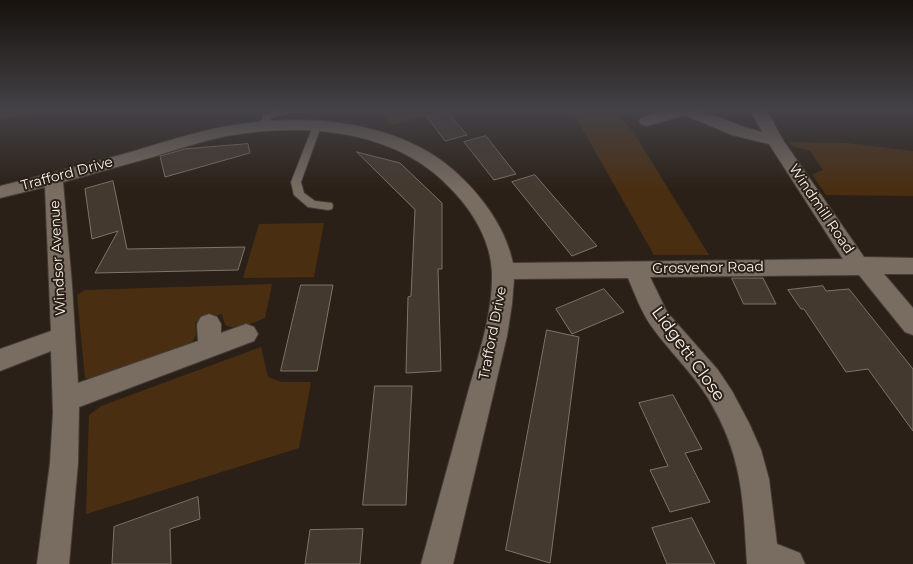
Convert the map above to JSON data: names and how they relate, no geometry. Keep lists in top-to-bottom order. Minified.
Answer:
{"streets":{"street":["Trafford Drive","Windmill Road","Windsor Avenue","Grosvenor Road","Lidgett Close"]},"crossings":[["Trafford Drive","Windsor Avenue"],["Trafford Drive","Grosvenor Road"],["Windmill Road","Grosvenor Road"],["Grosvenor Road","Lidgett Close"]]}
